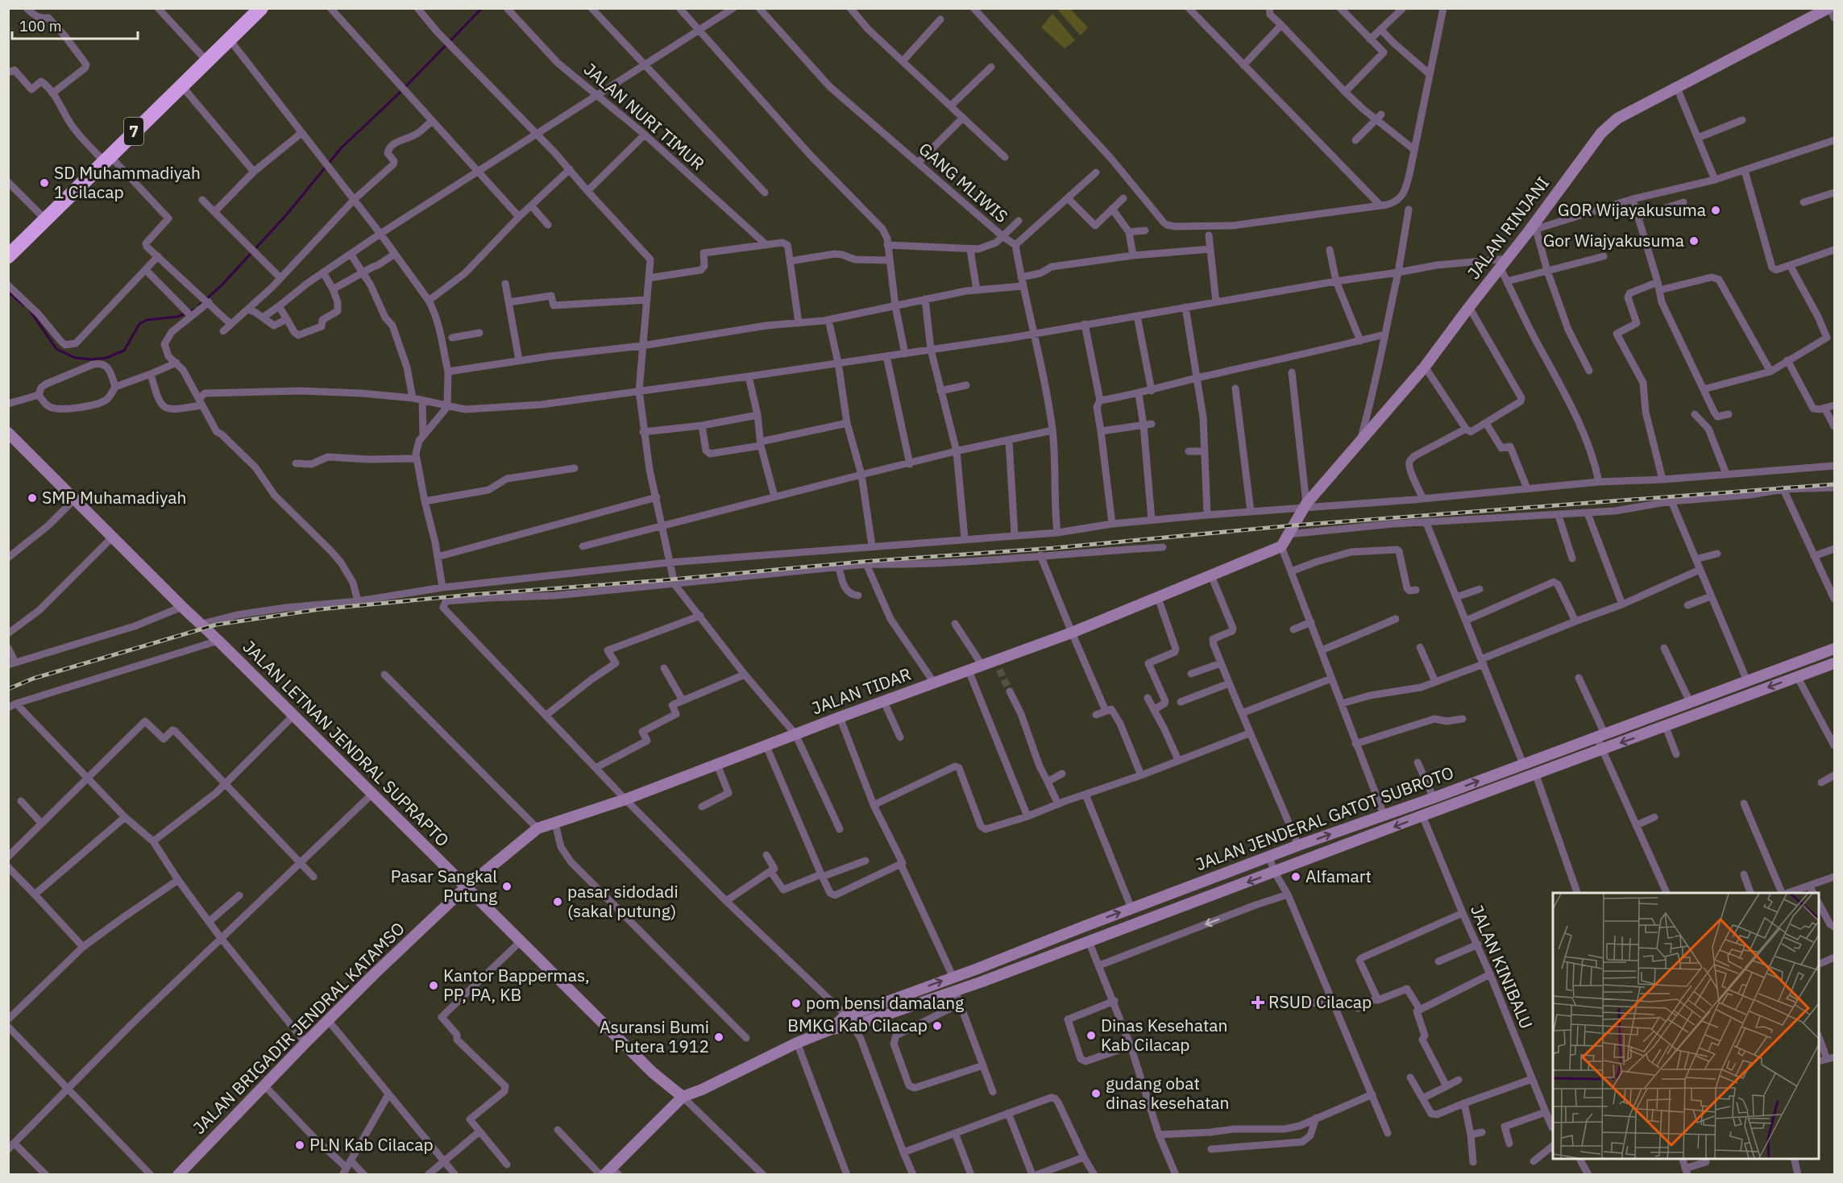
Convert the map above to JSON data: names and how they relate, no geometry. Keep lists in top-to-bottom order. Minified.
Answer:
{"streets":{"highway":["7"],"main road":["JALAN RINJANI","JALAN TIDAR","JALAN LETNAN JENDRAL SUPRAPTO","JALAN JENDERAL GATOT SUBROTO","JALAN BRIGADIR JENDRAL KATAMSO"],"street":["JALAN NURI TIMUR","GANG MLIWIS","JALAN KINIBALU"]},"crossings":[["JALAN RINJANI","JALAN TIDAR"],["JALAN TIDAR","JALAN LETNAN JENDRAL SUPRAPTO"],["JALAN TIDAR","JALAN BRIGADIR JENDRAL KATAMSO"],["JALAN LETNAN JENDRAL SUPRAPTO","JALAN JENDERAL GATOT SUBROTO"],["JALAN LETNAN JENDRAL SUPRAPTO","JALAN BRIGADIR JENDRAL KATAMSO"],["JALAN JENDERAL GATOT SUBROTO","JALAN KINIBALU"]],"places":{"other":["SD Muhammadiyah 1 Cilacap","GOR Wijayakusuma","Gor Wiajyakusuma","SMP Muhamadiyah","Alfamart","Pasar Sangkal Putung","pasar sidodadi (sakal putung)","Kantor Bappermas, PP, PA, KB","pom bensi damalang","BMKG Kab Cilacap","Dinas Kesehatan Kab Cilacap","Asuransi Bumi Putera 1912","gudang obat dinas kesehatan","PLN Kab Cilacap"],"health":["RSUD Cilacap"]},"scale_bar":"100 m"}
